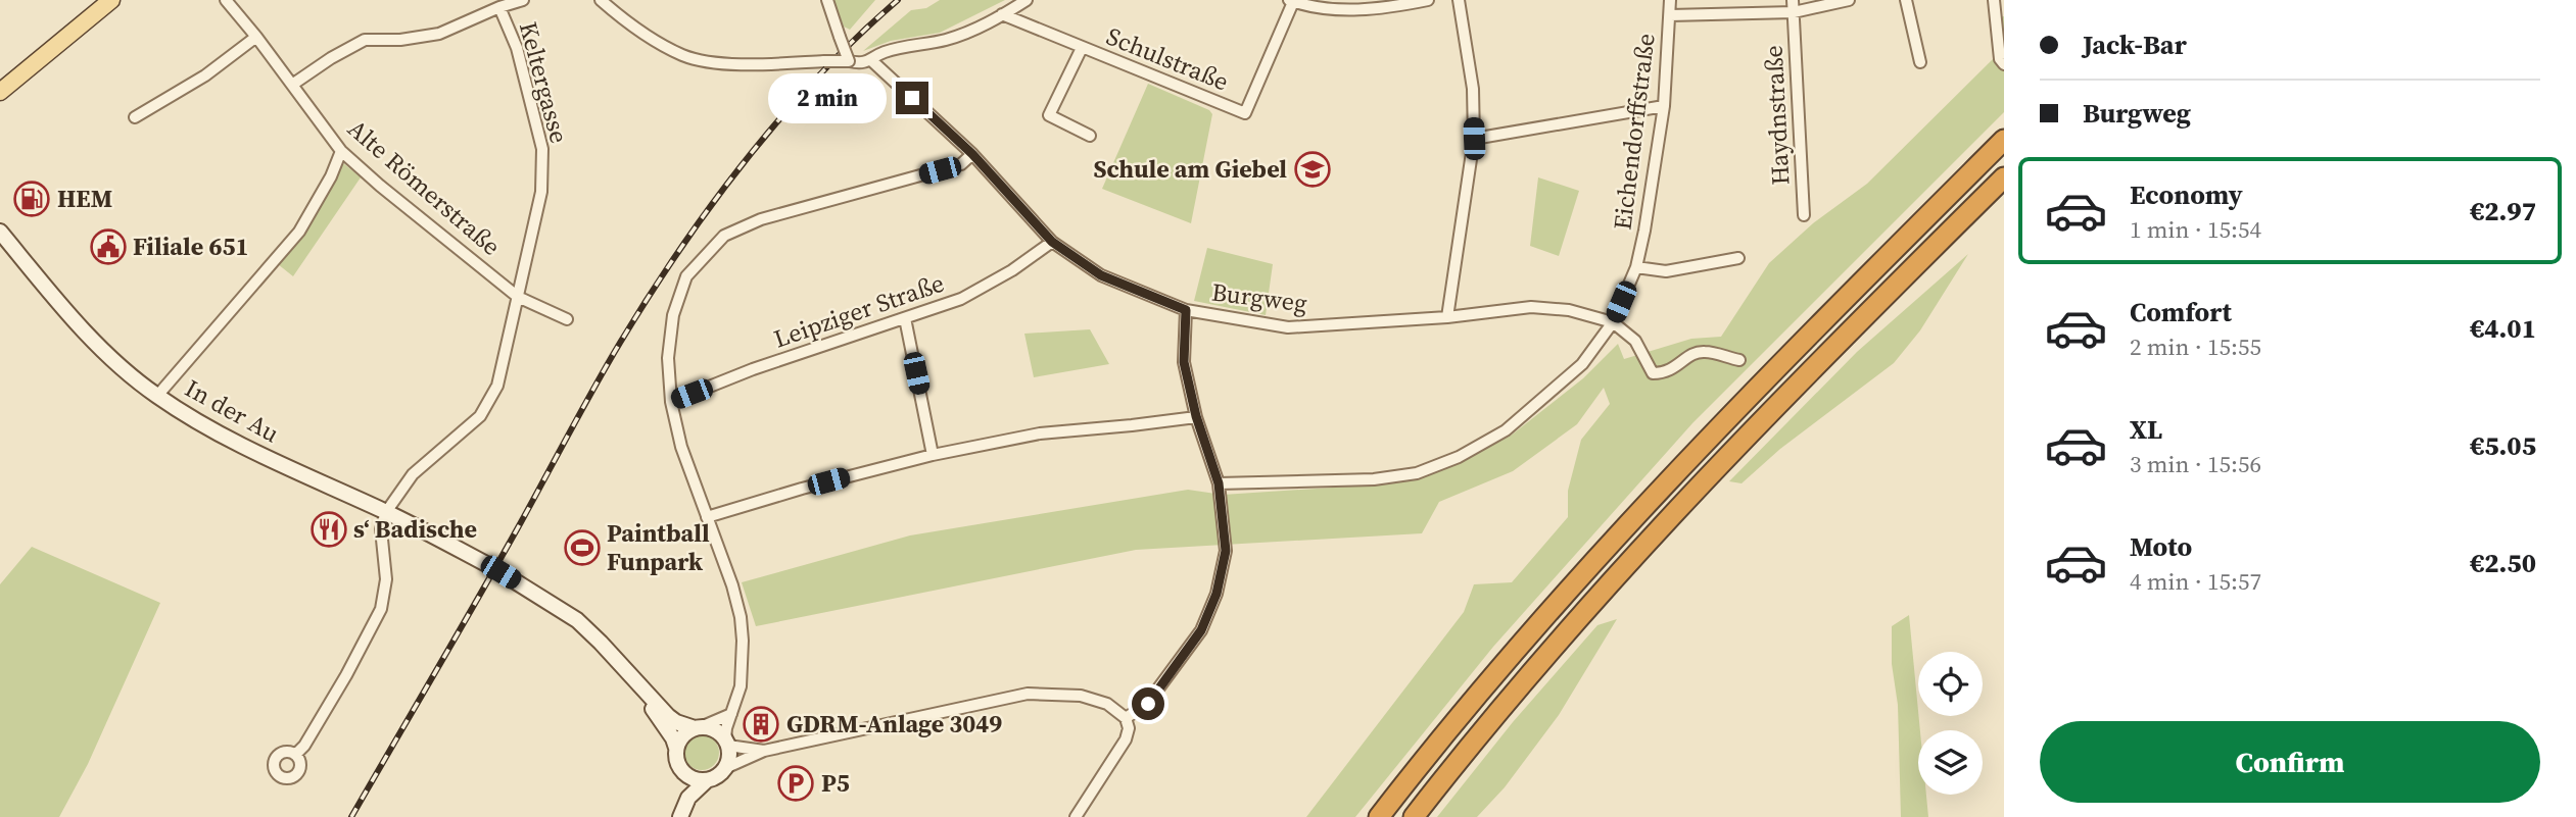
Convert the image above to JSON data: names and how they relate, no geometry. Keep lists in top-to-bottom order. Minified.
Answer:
{"streets":{"street":["Schulstraße","Keltergasse","Haydnstraße","Eichendorffstraße","Alte Römerstraße","Burgweg","Leipziger Straße","In der Au"]},"crossings":[["Keltergasse","Alte Römerstraße"],["Haydnstraße","Eichendorffstraße"],["Eichendorffstraße","Burgweg"],["Burgweg","Leipziger Straße"]],"places":{"school or university":["Schule am Giebel"],"fuel station":["HEM"],"public building":["Filiale 651"],"restaurant":["s‘ Badische"],"sports":["Paintball Funpark"],"building":["GDRM-Anlage 3049"],"parking":["P5"]},"page":{"banner":["Jack-Bar","Burgweg"],"bubble":"2 min","list":[{"name":"Economy","note":"1 min · 15:54","value":"€2.97"},{"name":"Comfort","note":"2 min · 15:55","value":"€4.01"},{"name":"XL","note":"3 min · 15:56","value":"€5.05"},{"name":"Moto","note":"4 min · 15:57","value":"€2.50"}],"buttons":"Confirm"}}
